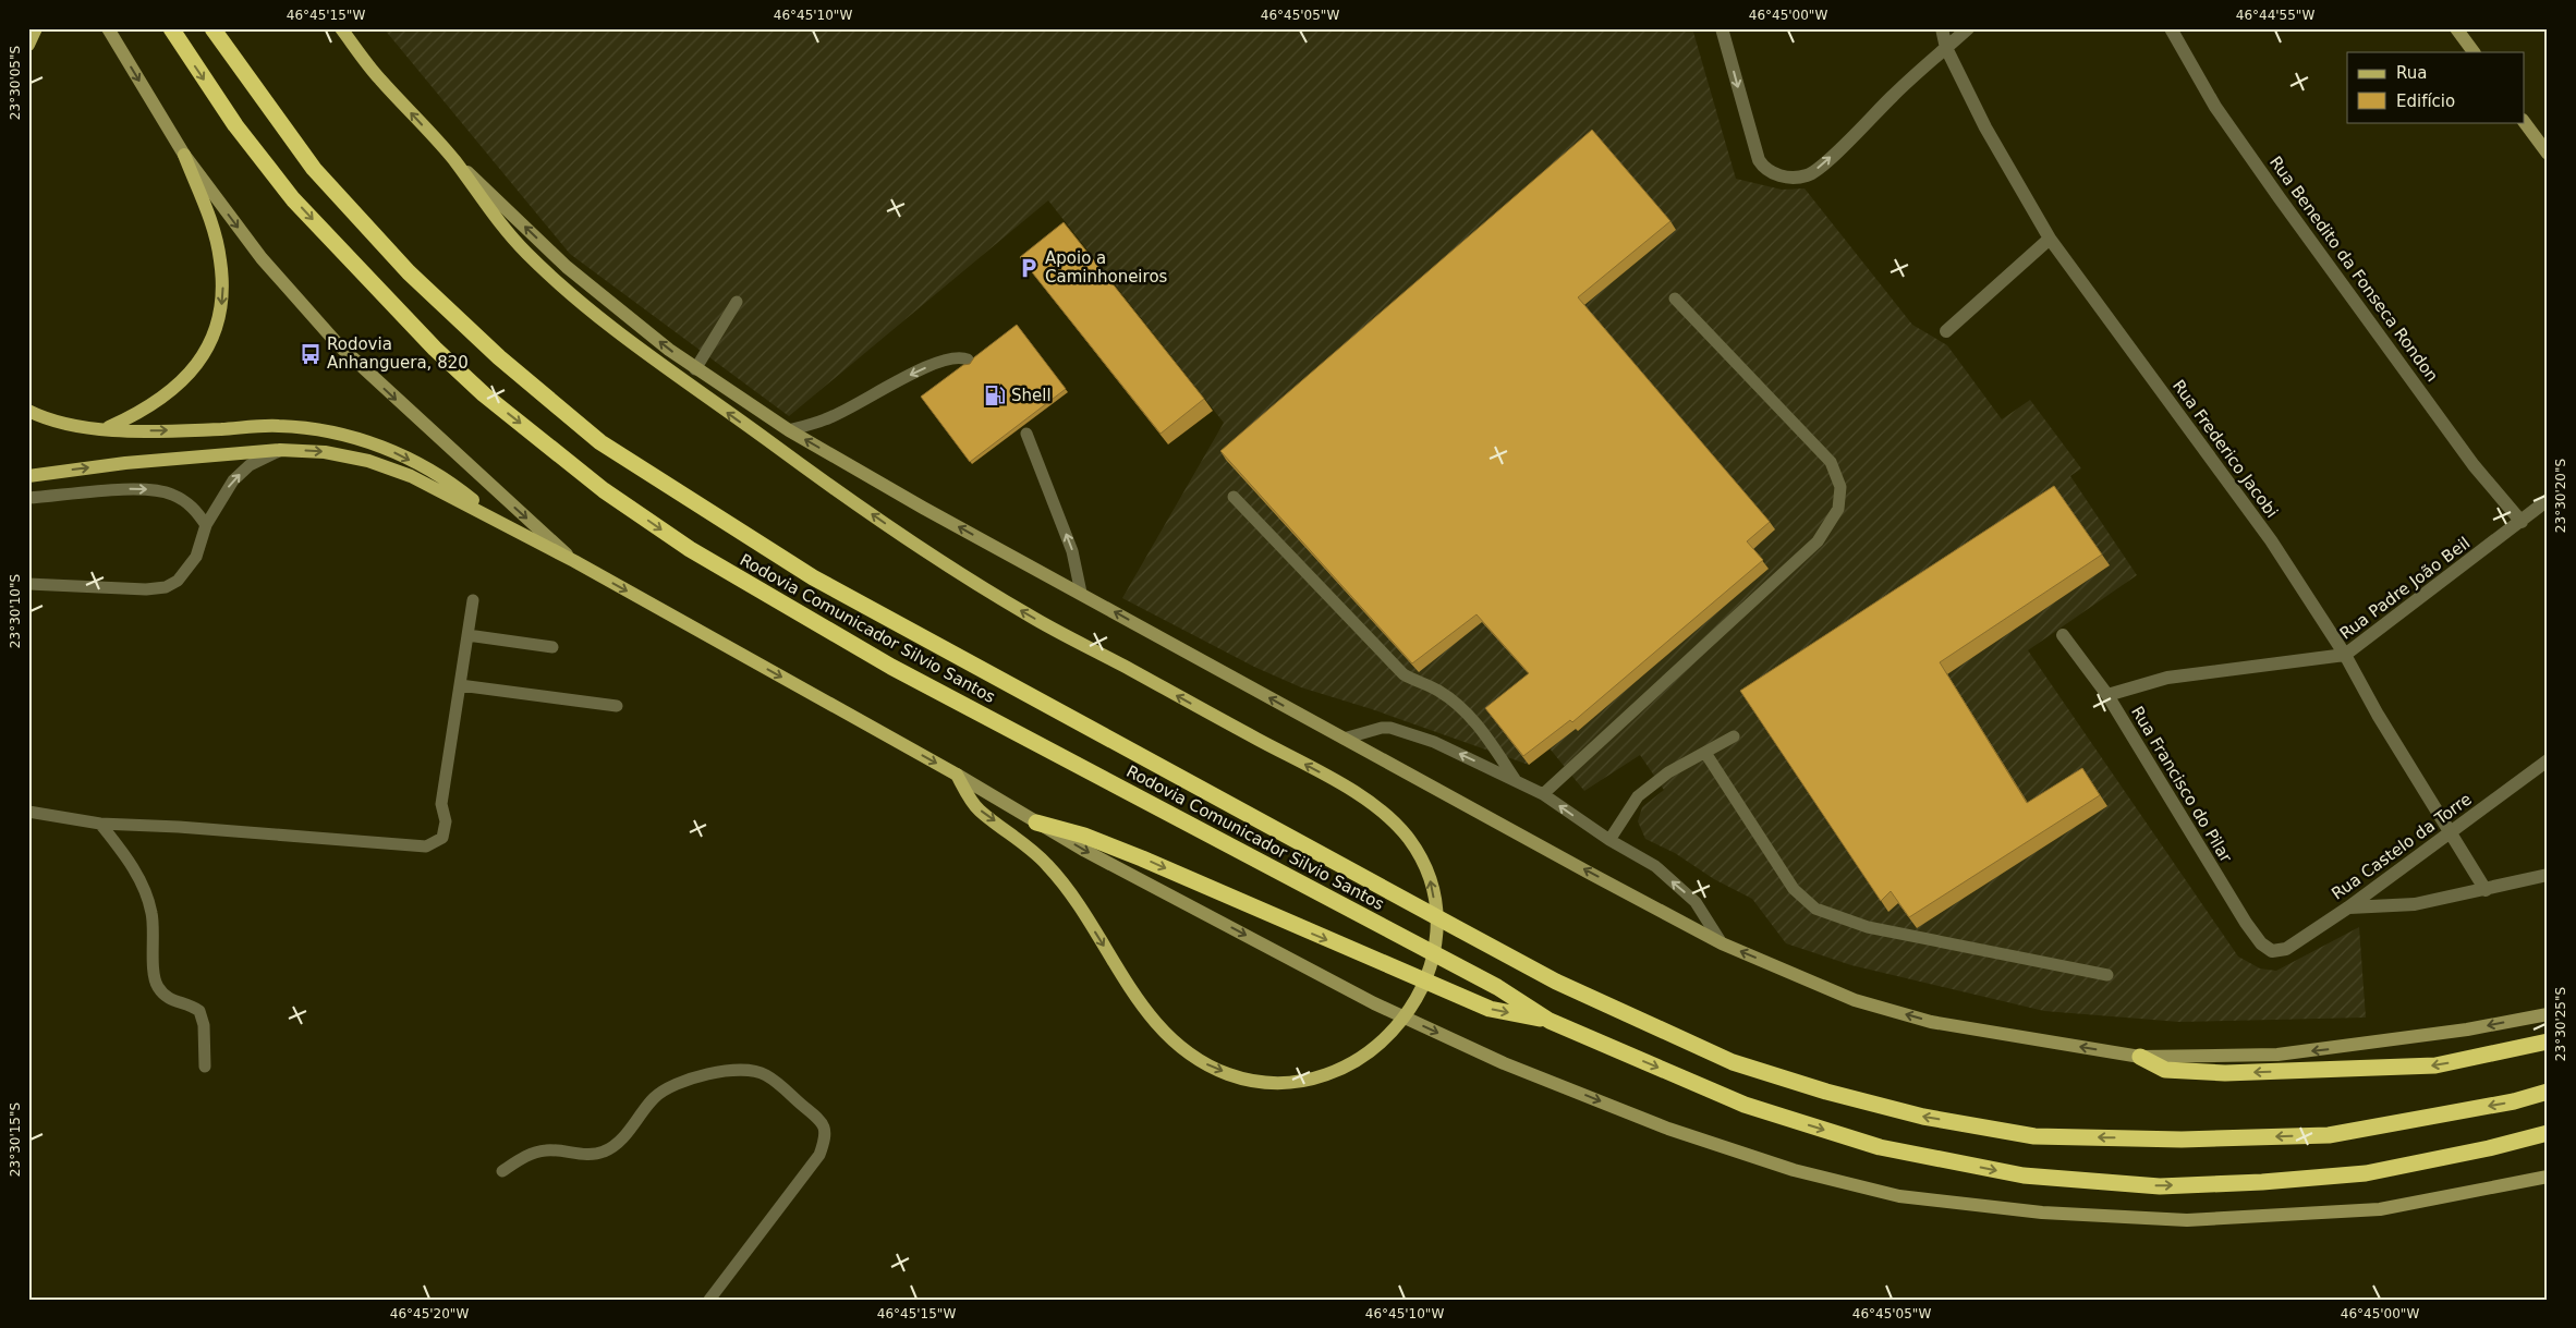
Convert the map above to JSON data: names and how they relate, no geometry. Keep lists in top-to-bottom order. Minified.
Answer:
{"streets":{"highway":["Rodovia Comunicador Silvio Santos"],"street":["Rua Benedito da Fonseca Rondon","Rua Frederico Jacobi","Rua Padre João Beil","Rua Francisco do Pilar","Rua Castelo da Torre"]},"crossings":[["Rua Benedito da Fonseca Rondon","Rua Padre João Beil"],["Rua Frederico Jacobi","Rua Padre João Beil"],["Rua Frederico Jacobi","Rua Castelo da Torre"],["Rua Padre João Beil","Rua Francisco do Pilar"],["Rua Francisco do Pilar","Rua Castelo da Torre"]],"places":{"parking":["Apoio a Caminhoneiros"],"bus stop":["Rodovia Anhanguera, 820"],"fuel station":["Shell"]},"legend":["Rua","Edifício"],"coordinates":["46°45'15\"W","46°45'10\"W","46°45'05\"W","46°45'00\"W","46°44'55\"W","23°30'05\"S","23°30'20\"S","23°30'10\"S","23°30'25\"S","23°30'15\"S","46°45'20\"W"]}
